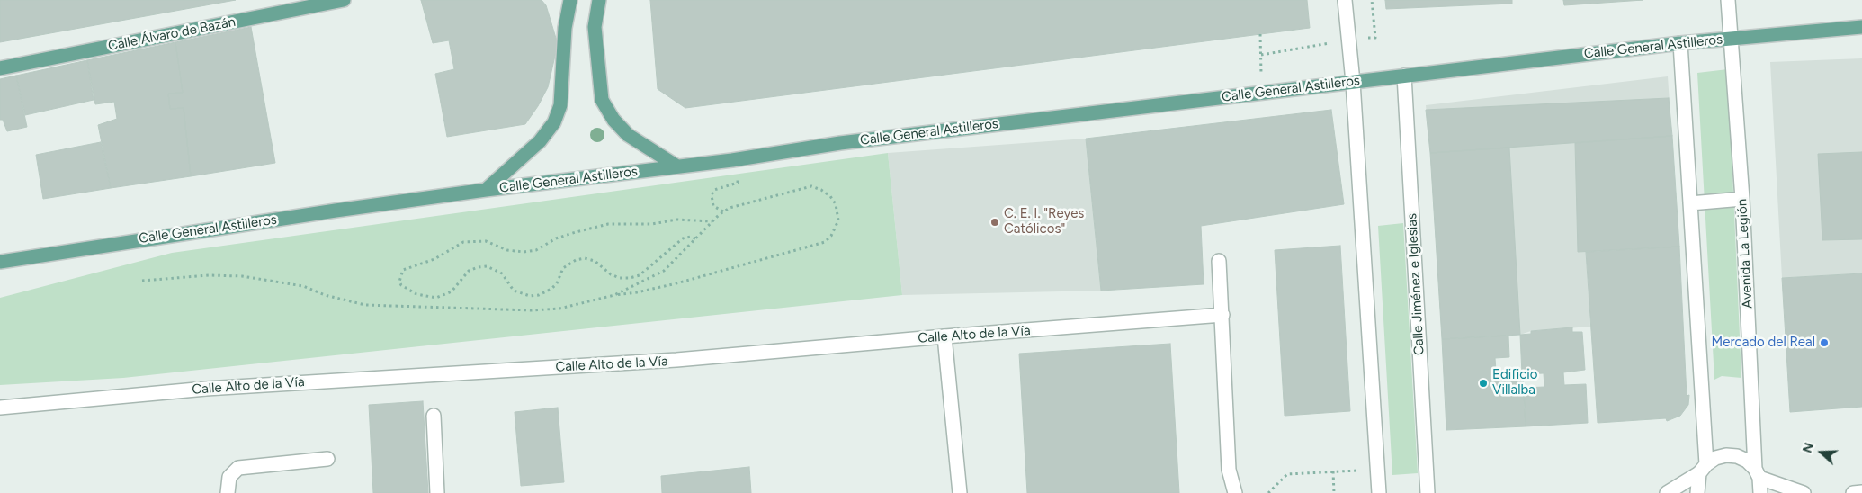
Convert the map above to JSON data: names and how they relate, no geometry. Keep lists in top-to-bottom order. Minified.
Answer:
{"streets":{"main road":["Calle Álvaro de Bazán","Calle General Astilleros"],"street":["Avenida La Legión","Calle Jiménez e Iglesias","Calle Alto de la Vía"]},"crossings":[["Calle General Astilleros","Avenida La Legión"],["Calle General Astilleros","Calle Jiménez e Iglesias"]],"places":["C. E. I. \"Reyes Católicos\"","Mercado del Real","Edificio Villalba"],"north":"left"}
